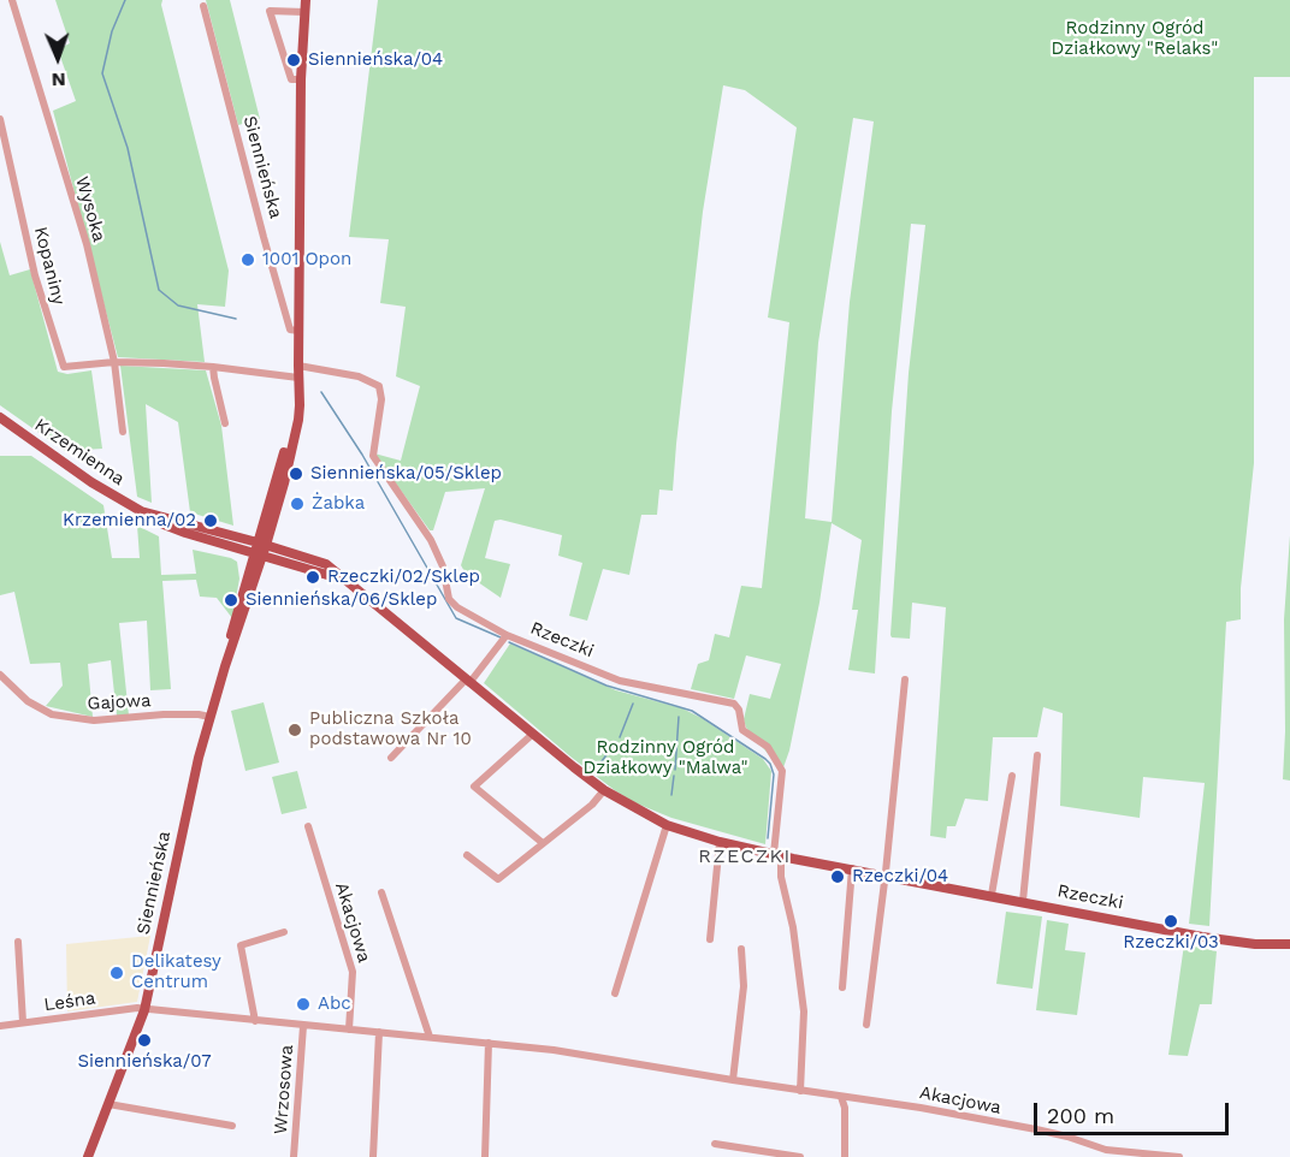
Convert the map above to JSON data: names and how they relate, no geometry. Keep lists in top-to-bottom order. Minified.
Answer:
{"streets":{"main road":["Siennieńska","Krzemienna","Rzeczki"],"street":["Wysoka","Kopaniny","Gajowa","Akacjowa","Leśna","Wrzosowa"]},"crossings":[["Siennieńska","Krzemienna"],["Siennieńska","Rzeczki"],["Siennieńska","Gajowa"],["Siennieńska","Akacjowa"],["Siennieńska","Leśna"],["Wysoka","Kopaniny"],["Krzemienna","Rzeczki"],["Rzeczki","Akacjowa"],["Akacjowa","Leśna"],["Akacjowa","Wrzosowa"]],"districts":["RZECZKI"],"parks":["Rodzinny Ogród Działkowy \"Relaks\"","Rodzinny Ogród Działkowy \"Malwa\""],"places":["Siennieńska/04","1001 Opon","Siennieńska/05/Sklep","Żabka","Krzemienna/02","Rzeczki/02/Sklep","Siennieńska/06/Sklep","Publiczna Szkoła podstawowa Nr 10","Rzeczki/04","Rzeczki/03","Delikatesy Centrum","Abc","Siennieńska/07"],"scale_bar":"200 m","north":"bottom"}
